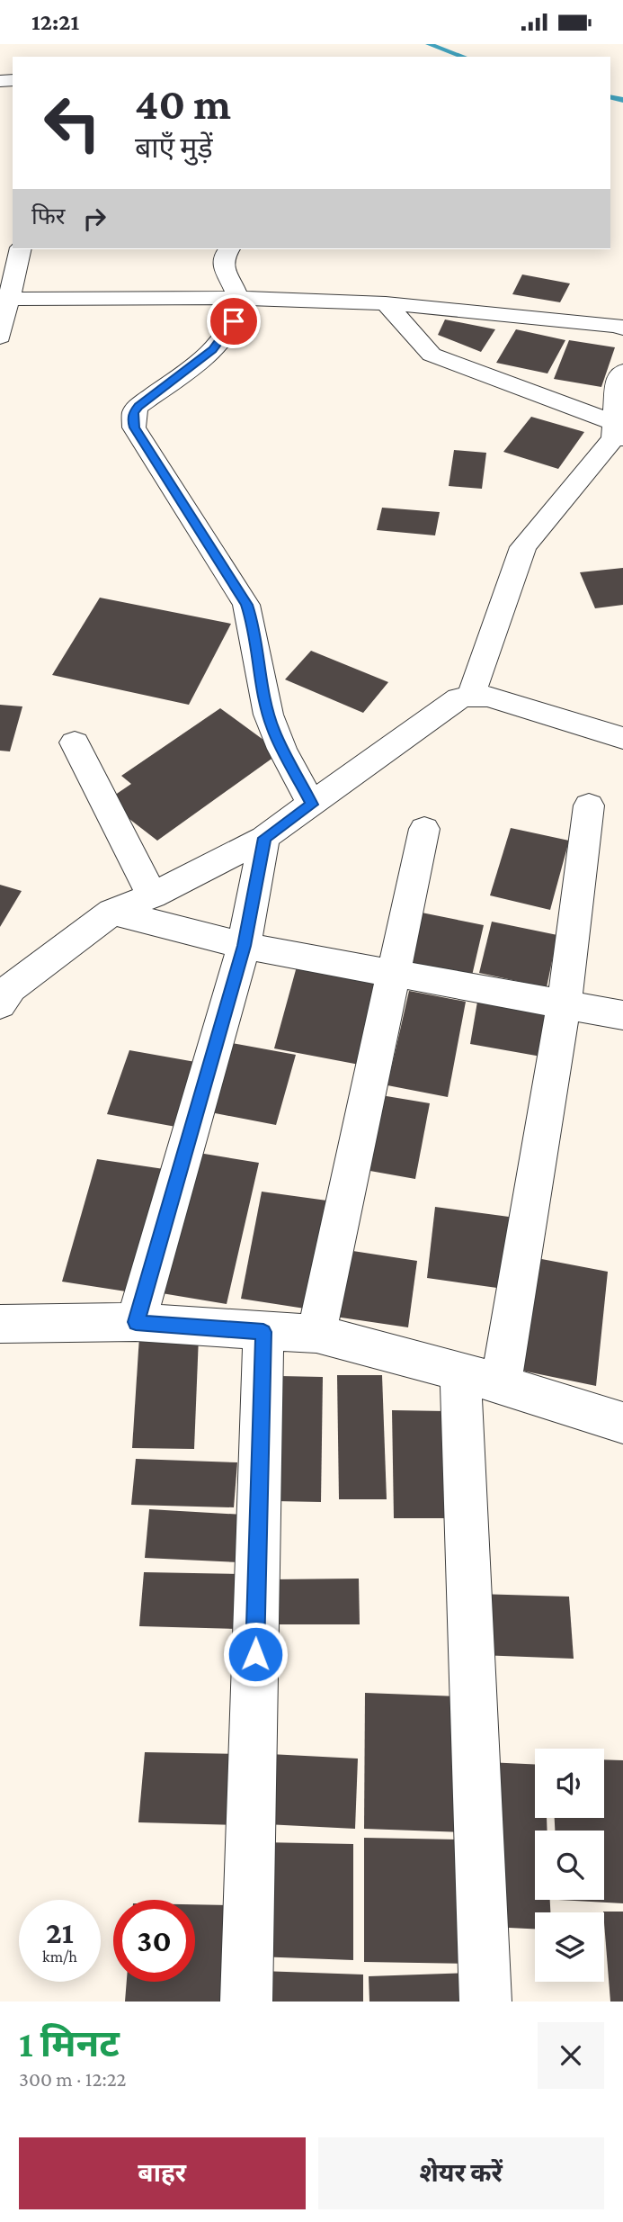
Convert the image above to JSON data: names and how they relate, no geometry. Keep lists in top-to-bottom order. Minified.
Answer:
{"page":{"status":"12:21","turn":["40 m","बाएँ मुड़ें"],"then":"फिर","speed":"21 km/h","limit":"30","heading":["1 मिनट","300 m · 12:22"],"buttons":["बाहर","शेयर करें"]}}
